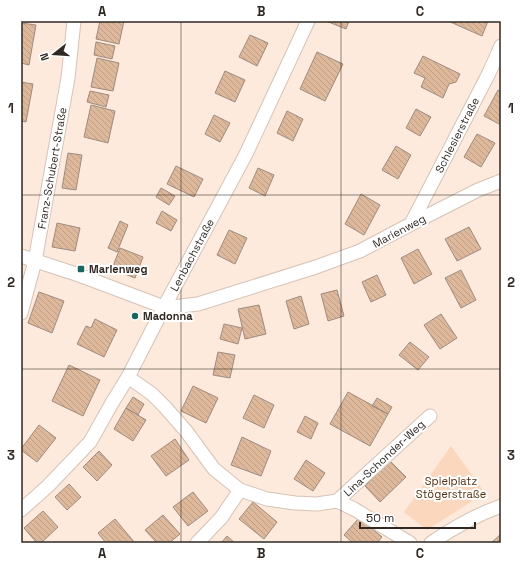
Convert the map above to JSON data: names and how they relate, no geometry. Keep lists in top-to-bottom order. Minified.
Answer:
{"streets":{"street":["Schlesierstraße","Franz-Schubert-Straße","Marienweg","Lenbachstraße","Lina-Schonder-Weg"]},"crossings":[["Schlesierstraße","Marienweg"],["Franz-Schubert-Straße","Marienweg"],["Marienweg","Lenbachstraße"],["Lenbachstraße","Lina-Schonder-Weg"]],"parks":["Spielplatz Stögerstraße"],"places":{"transit":["Marienweg"],"other":["Madonna"]},"scale_bar":"50 m","north":"left","grid":{"columns":["A","B","C"],"rows":["1","2","3"]}}
